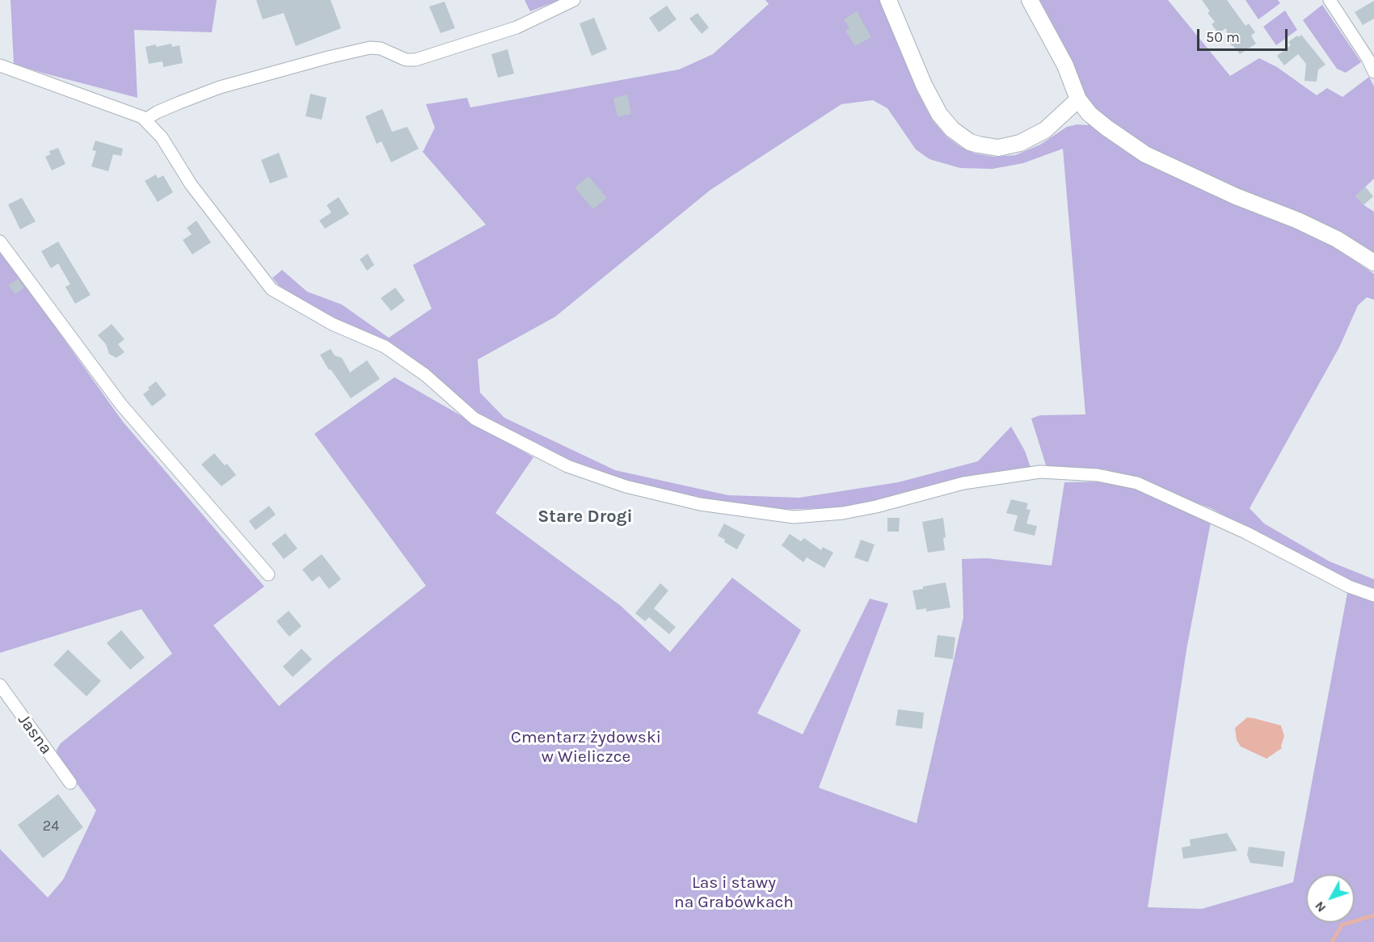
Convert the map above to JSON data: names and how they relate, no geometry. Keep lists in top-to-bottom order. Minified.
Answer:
{"streets":{"street":["Jasna"]},"districts":["Stare Drogi"],"parks":["Cmentarz żydowski w Wieliczce","Las i stawy na Grabówkach"],"house_numbers":["24"],"scale_bar":"50 m","north":"bottom left"}
